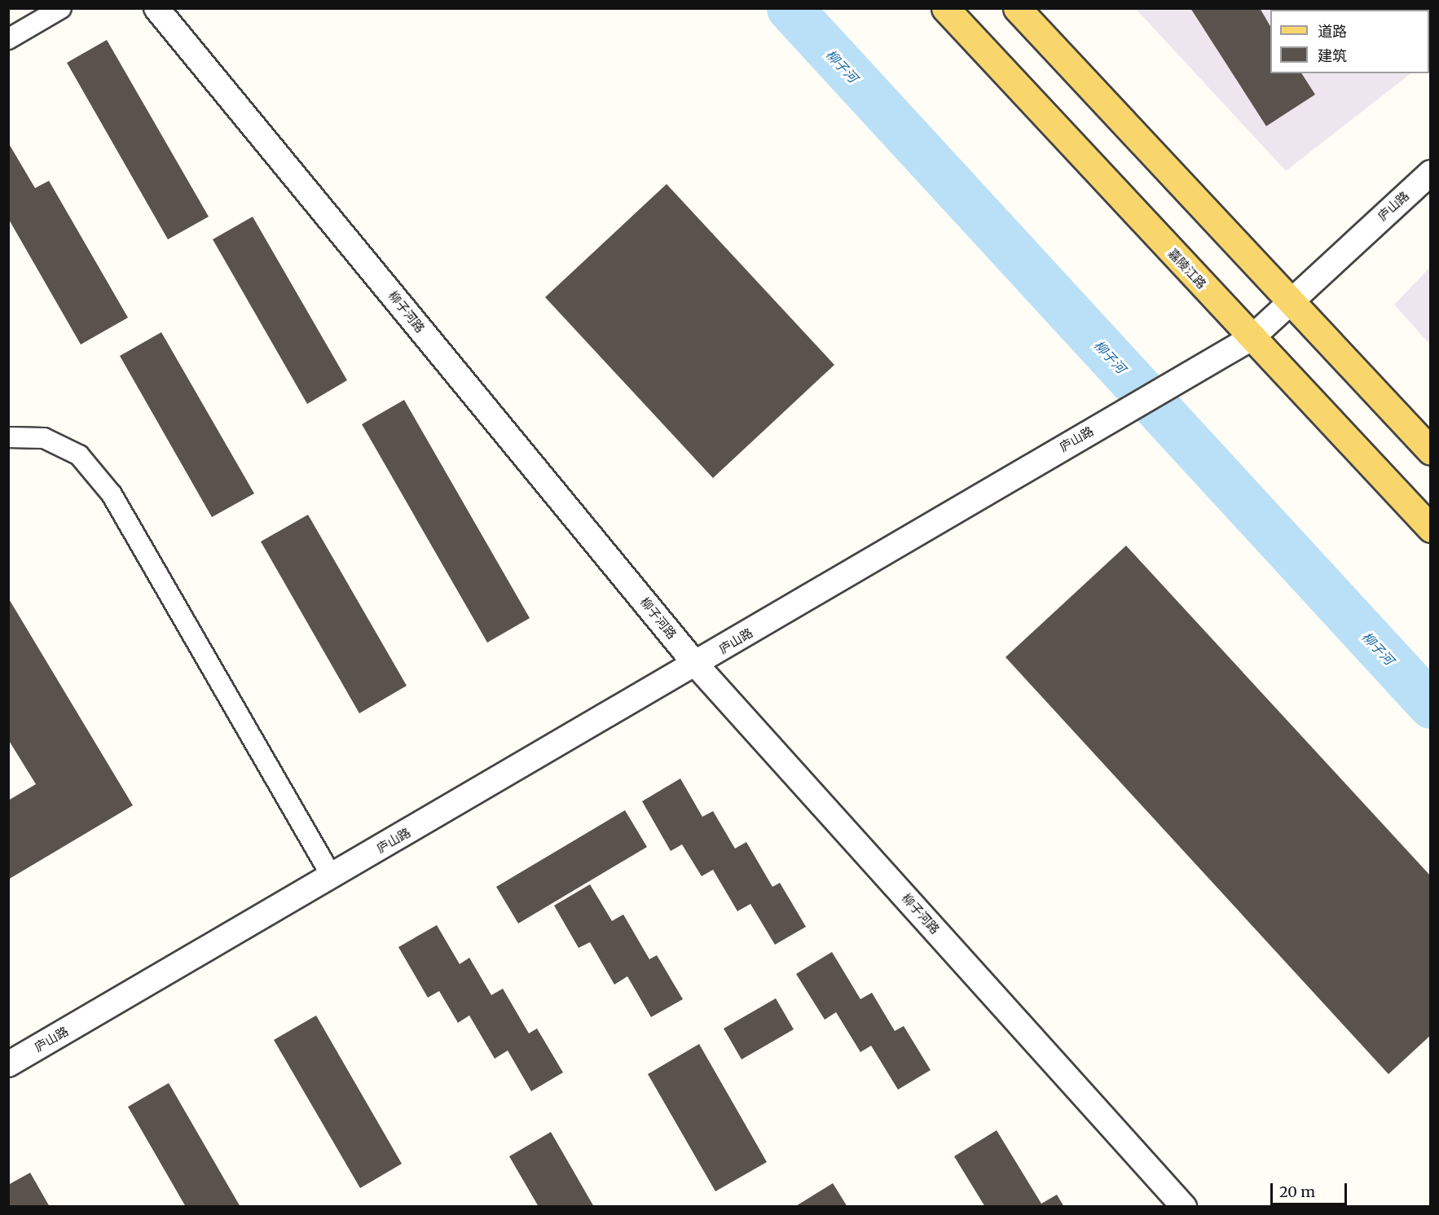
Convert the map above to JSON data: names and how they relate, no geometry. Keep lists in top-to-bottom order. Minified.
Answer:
{"streets":{"main road":["嘉陵江路"],"street":["庐山路","柳子河路"]},"crossings":[["庐山路","嘉陵江路"],["庐山路","柳子河路"]],"water":["柳子河"],"legend":["道路","建筑"],"scale_bar":"20 m"}
